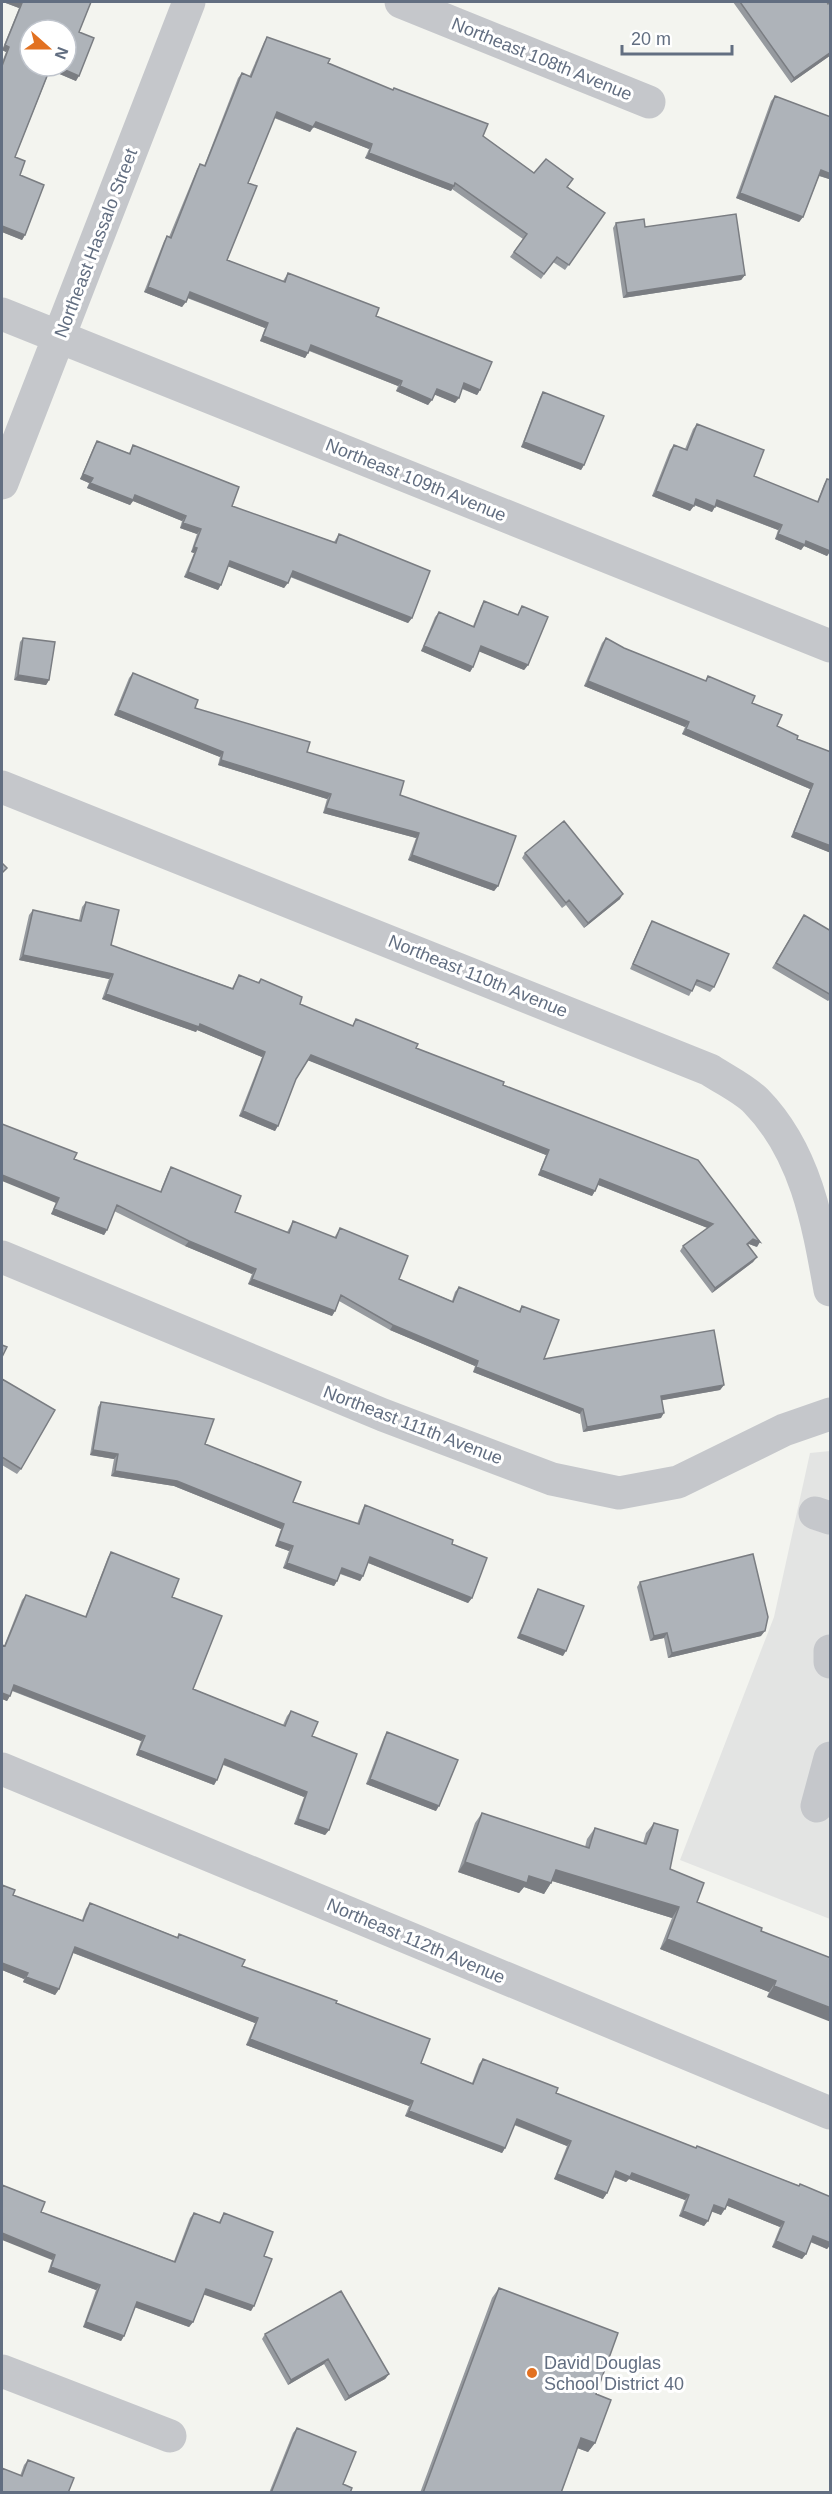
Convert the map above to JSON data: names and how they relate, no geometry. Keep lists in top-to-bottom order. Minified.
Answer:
{"streets":{"street":["Northeast 108th Avenue","Northeast Hassalo Street","Northeast 109th Avenue","Northeast 110th Avenue","Northeast 111th Avenue","Northeast 112th Avenue"]},"crossings":[["Northeast Hassalo Street","Northeast 109th Avenue"]],"places":["David Douglas School District 40"],"scale_bar":"20 m","north":"right"}
